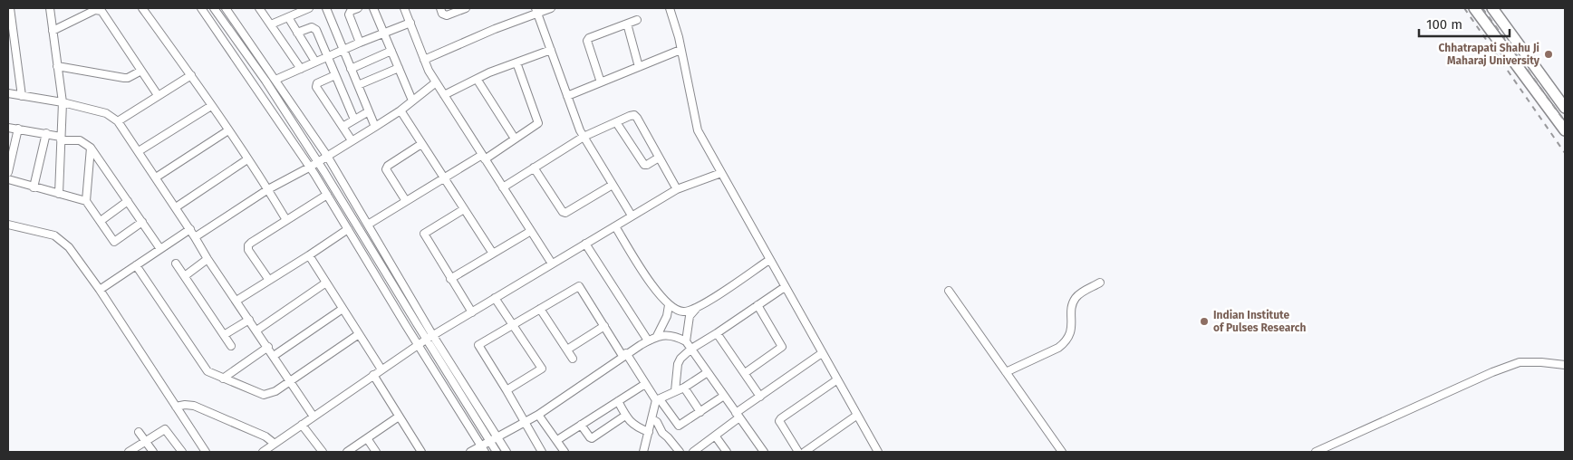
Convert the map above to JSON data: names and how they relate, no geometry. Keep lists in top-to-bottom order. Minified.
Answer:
{"places":["Chhatrapati Shahu Ji Maharaj University","Indian Institute of Pulses Research"],"scale_bar":"100 m"}
